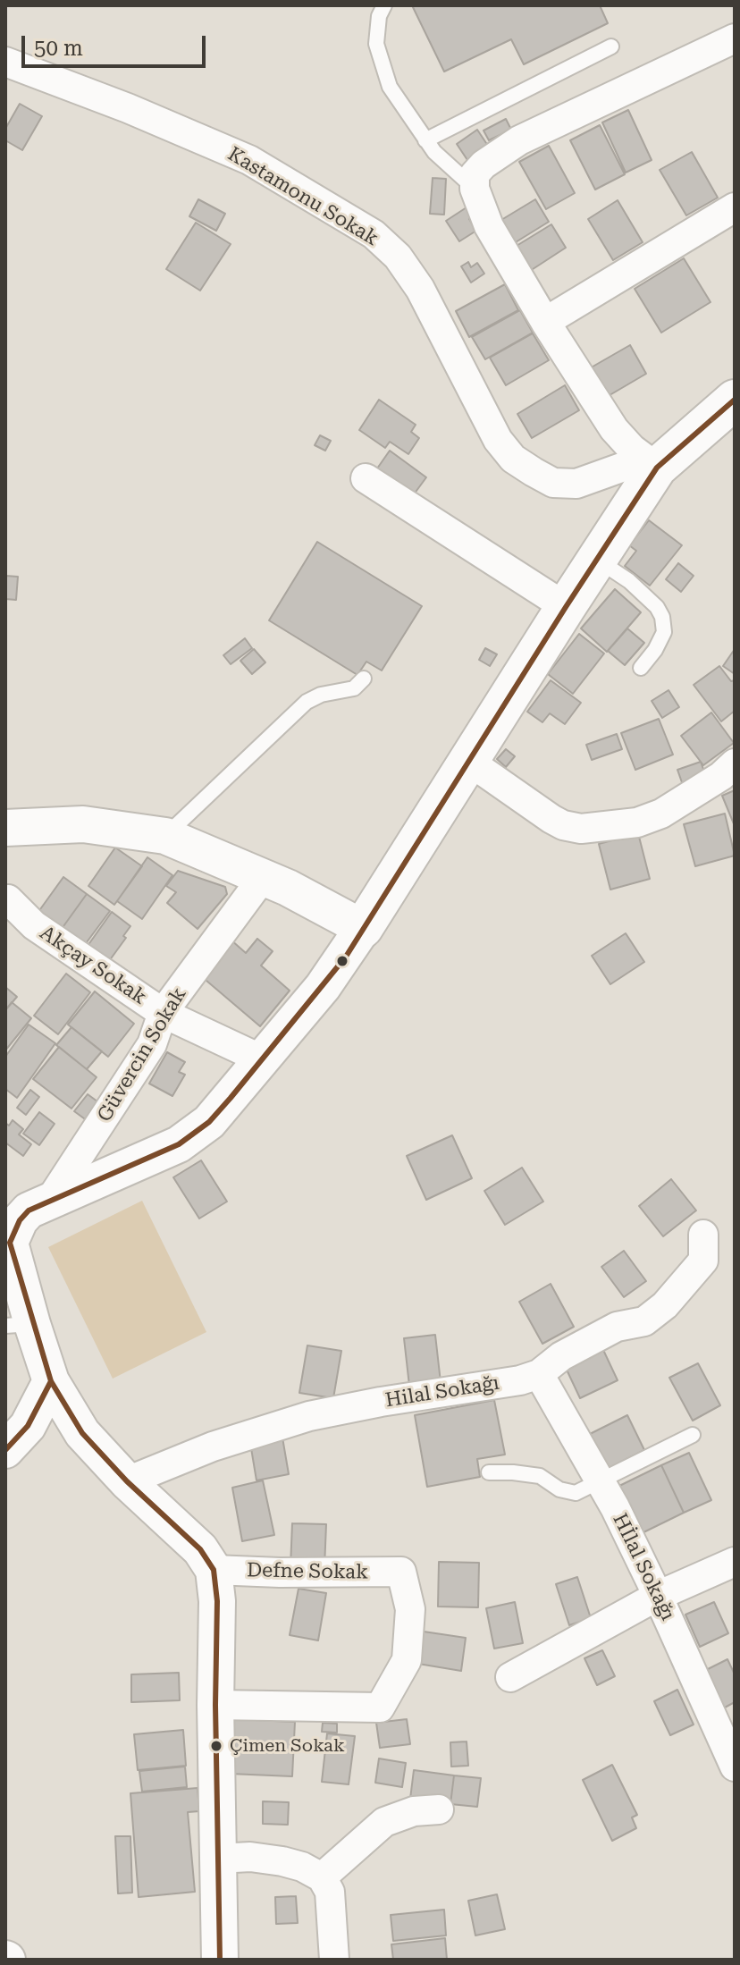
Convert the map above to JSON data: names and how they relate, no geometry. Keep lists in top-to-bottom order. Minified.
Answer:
{"streets":{"street":["Kastamonu Sokak","Akçay Sokak","Güvercin Sokak","Hilal Sokağı","Hİlal Sokağı","Defne Sokak"]},"crossings":[["Akçay Sokak","Güvercin Sokak"],["Hilal Sokağı","Hİlal Sokağı"]],"places":["Çimen Sokak"],"scale_bar":"50 m"}
